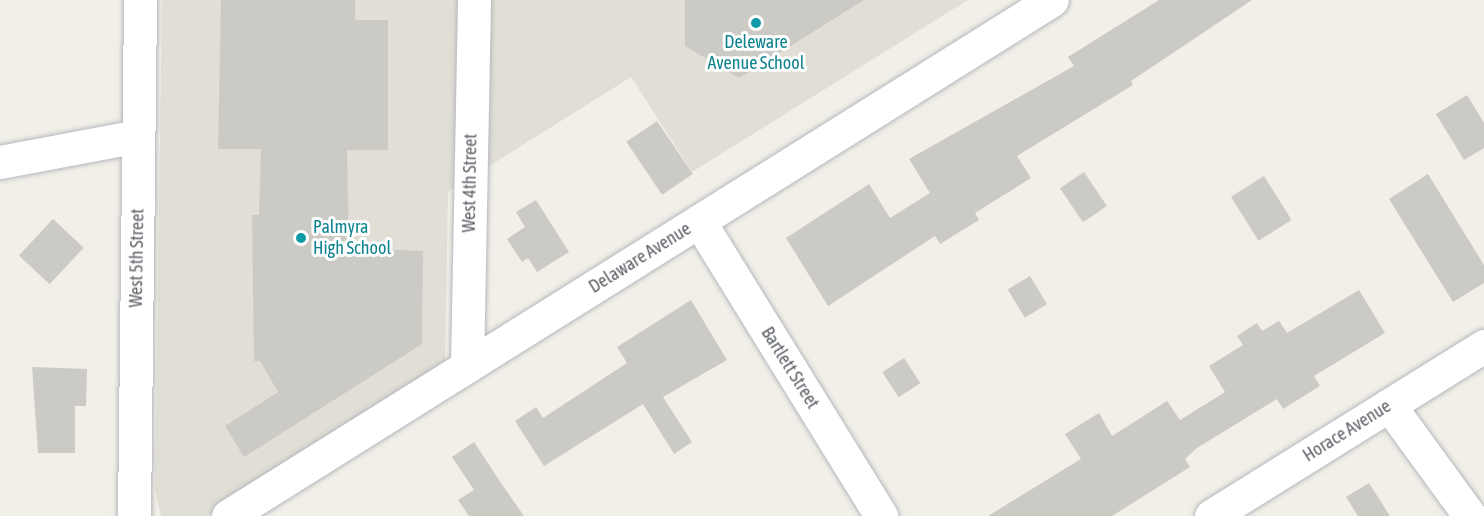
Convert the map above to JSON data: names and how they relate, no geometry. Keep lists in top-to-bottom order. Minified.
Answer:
{"streets":{"street":["West 4th Street","West 5th Street","Delaware Avenue","Bartlett Street","Horace Avenue"]},"crossings":[["West 4th Street","Delaware Avenue"],["Delaware Avenue","Bartlett Street"]],"places":["Deleware Avenue School","Palmyra High School"]}
